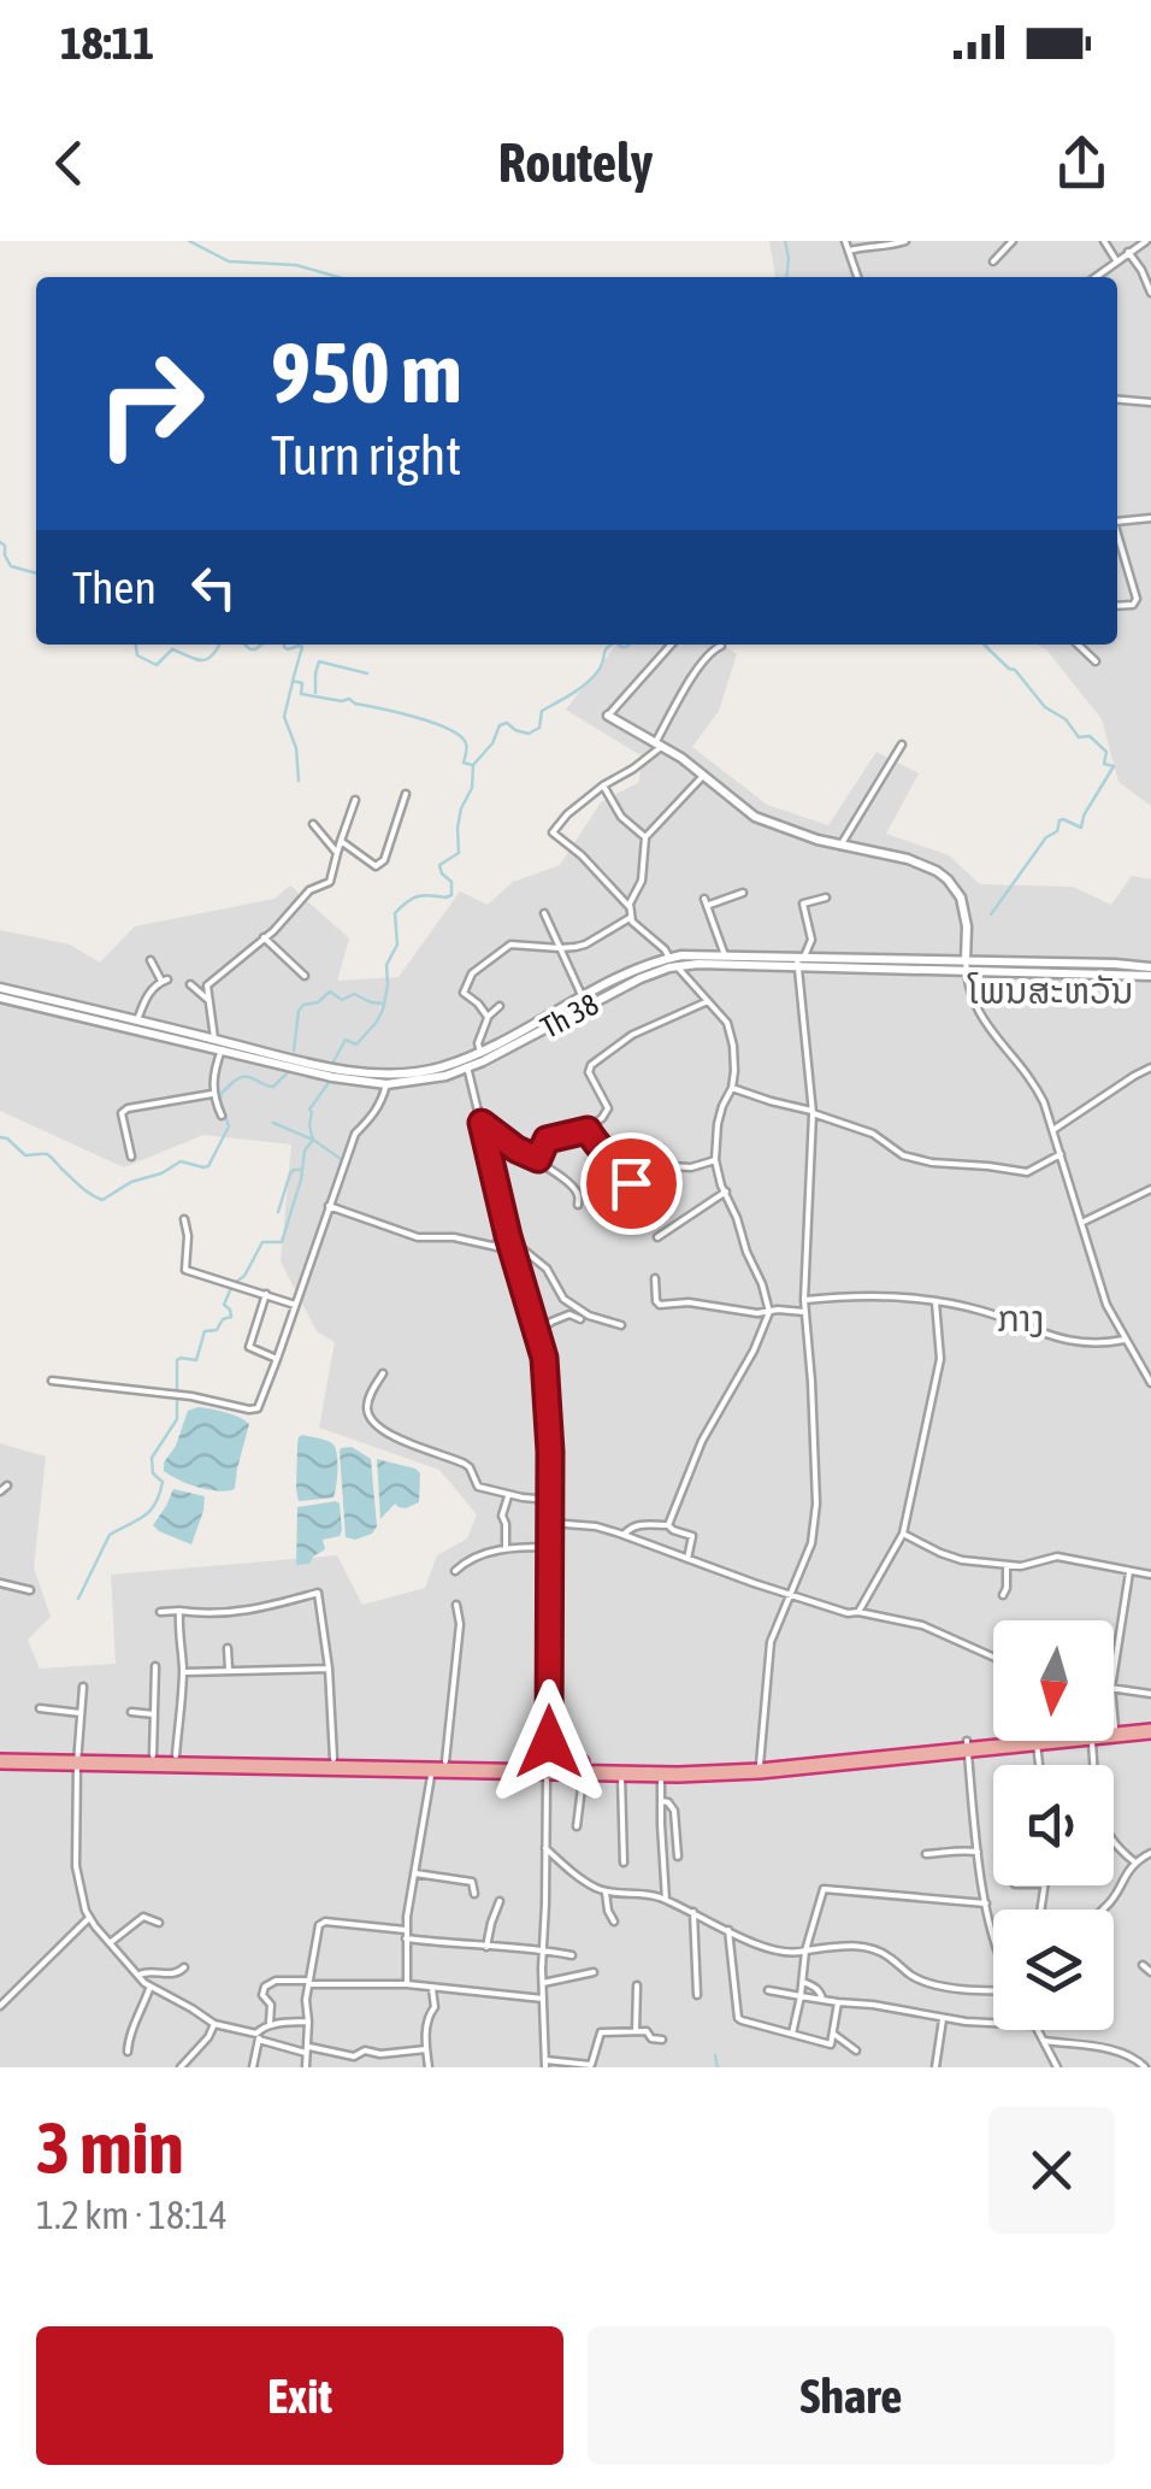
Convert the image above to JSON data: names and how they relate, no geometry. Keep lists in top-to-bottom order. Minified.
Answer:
{"streets":{"street":["Th 38"]},"districts":["ໂພນສະຫວັນ","ກາງ"],"north":"bottom","page":{"status":"18:11","header":"Routely","turn":["950 m","Turn right"],"then":"Then","heading":["3 min","1.2 km · 18:14"],"buttons":["Exit","Share"]}}
